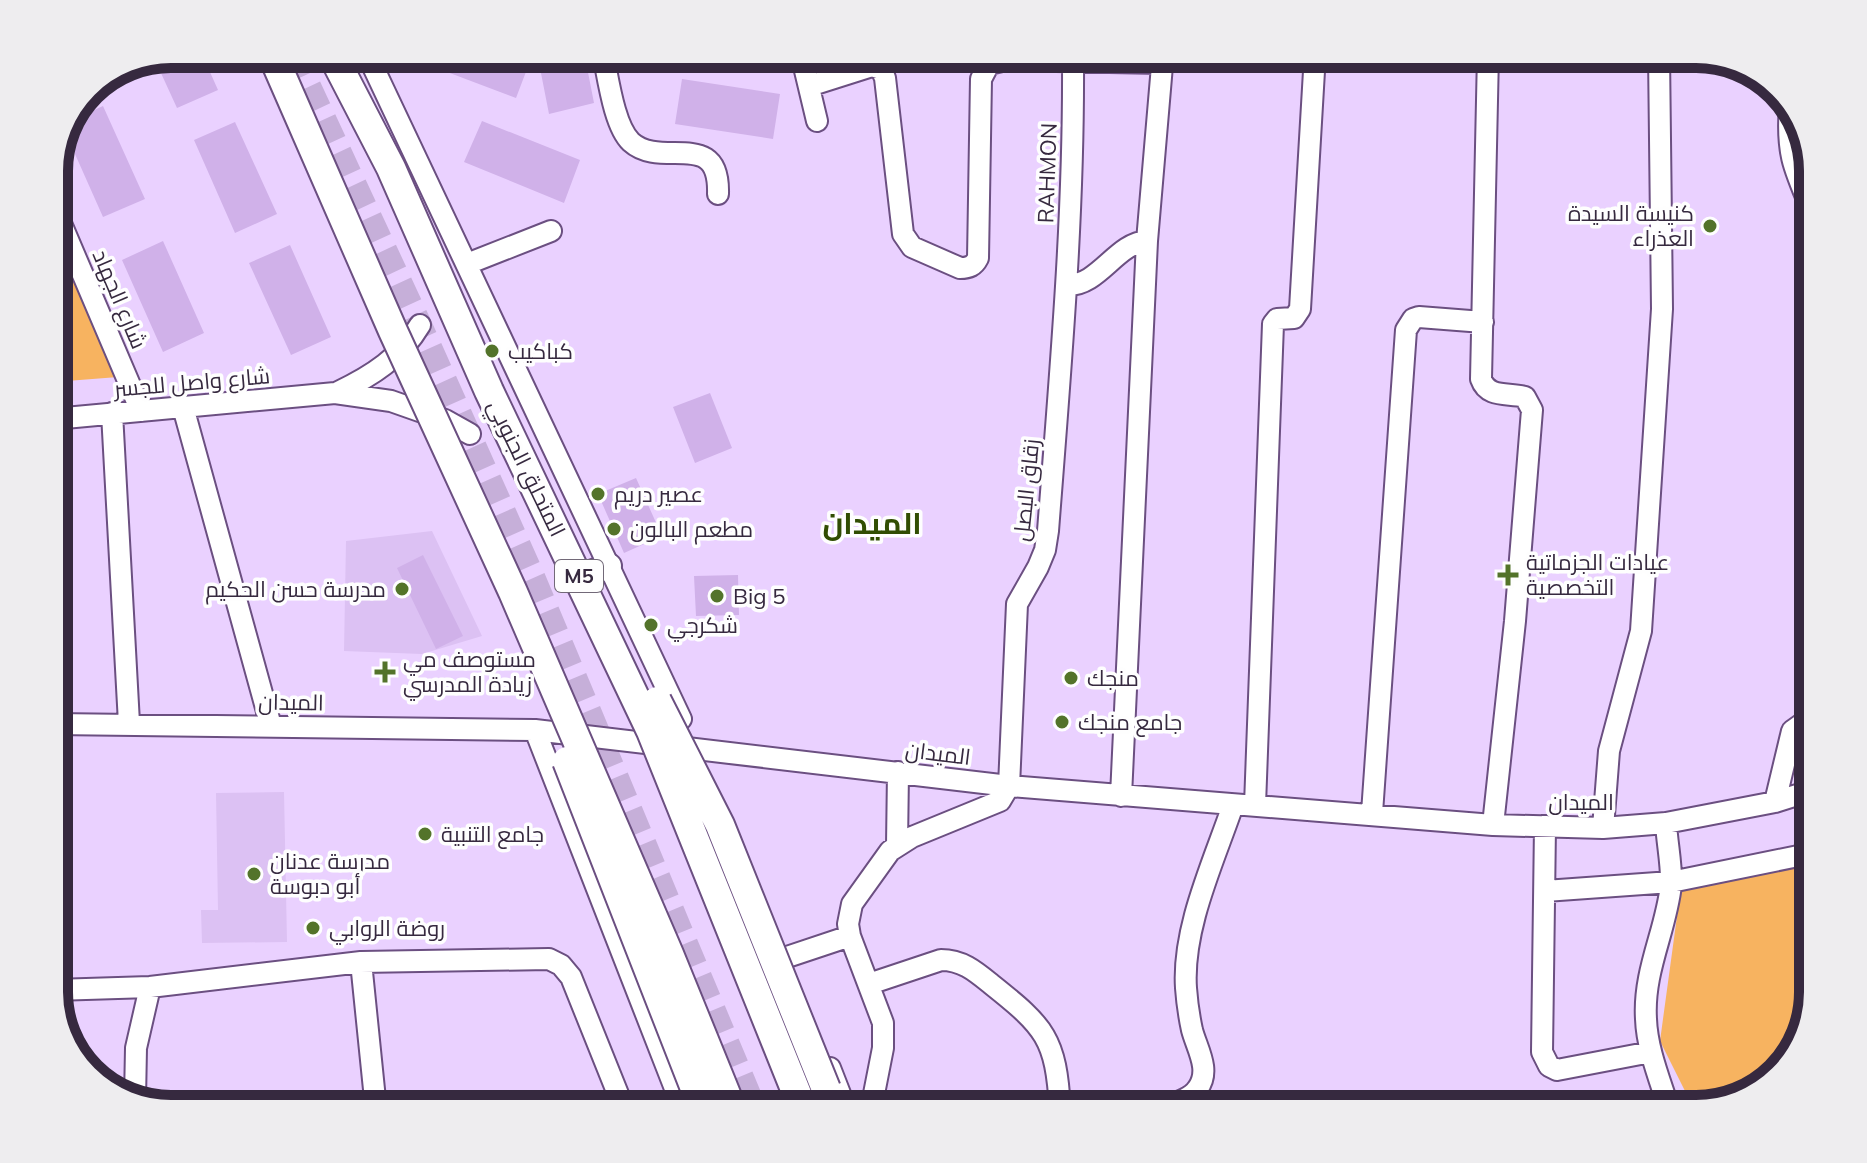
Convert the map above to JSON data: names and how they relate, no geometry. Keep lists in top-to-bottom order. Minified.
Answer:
{"streets":{"highway":["المتحلق الجنوبي","M5"],"street":["RAHMON","شارع الجهاد","شارع واصل للجسر","زقاق البصل","الميدان"]},"crossings":[["RAHMON","زقاق البصل"],["شارع الجهاد","شارع واصل للجسر"],["زقاق البصل","الميدان"]],"districts":["الميدان"],"places":{"other":["كنيسة السيدة العذراء","كباكيب","عصير دريم","مطعم البالون","مدرسة حسن الحكيم","Big 5","شكرجي","منجك","جامع منجك","جامع التنبية","مدرسة عدنان أبو دبوسة","روضة الروابي"],"health":["عيادات الجزماتية التخصصية","مستوصف مي زيادة المدرسي"]}}
